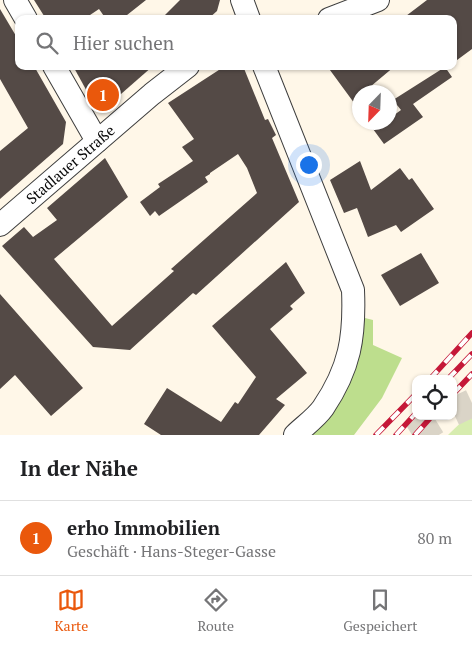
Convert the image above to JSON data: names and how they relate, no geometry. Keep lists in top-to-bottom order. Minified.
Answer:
{"streets":{"street":["Stadlauer Straße"]},"north":"bottom left","page":{"search":"Hier suchen","pins":"1","heading":"In der Nähe","list":[{"mark":"1","name":"erho Immobilien","note":"Geschäft · Hans-Steger-Gasse","value":"80 m"}],"nav":["Karte","Route","Gespeichert"]}}
